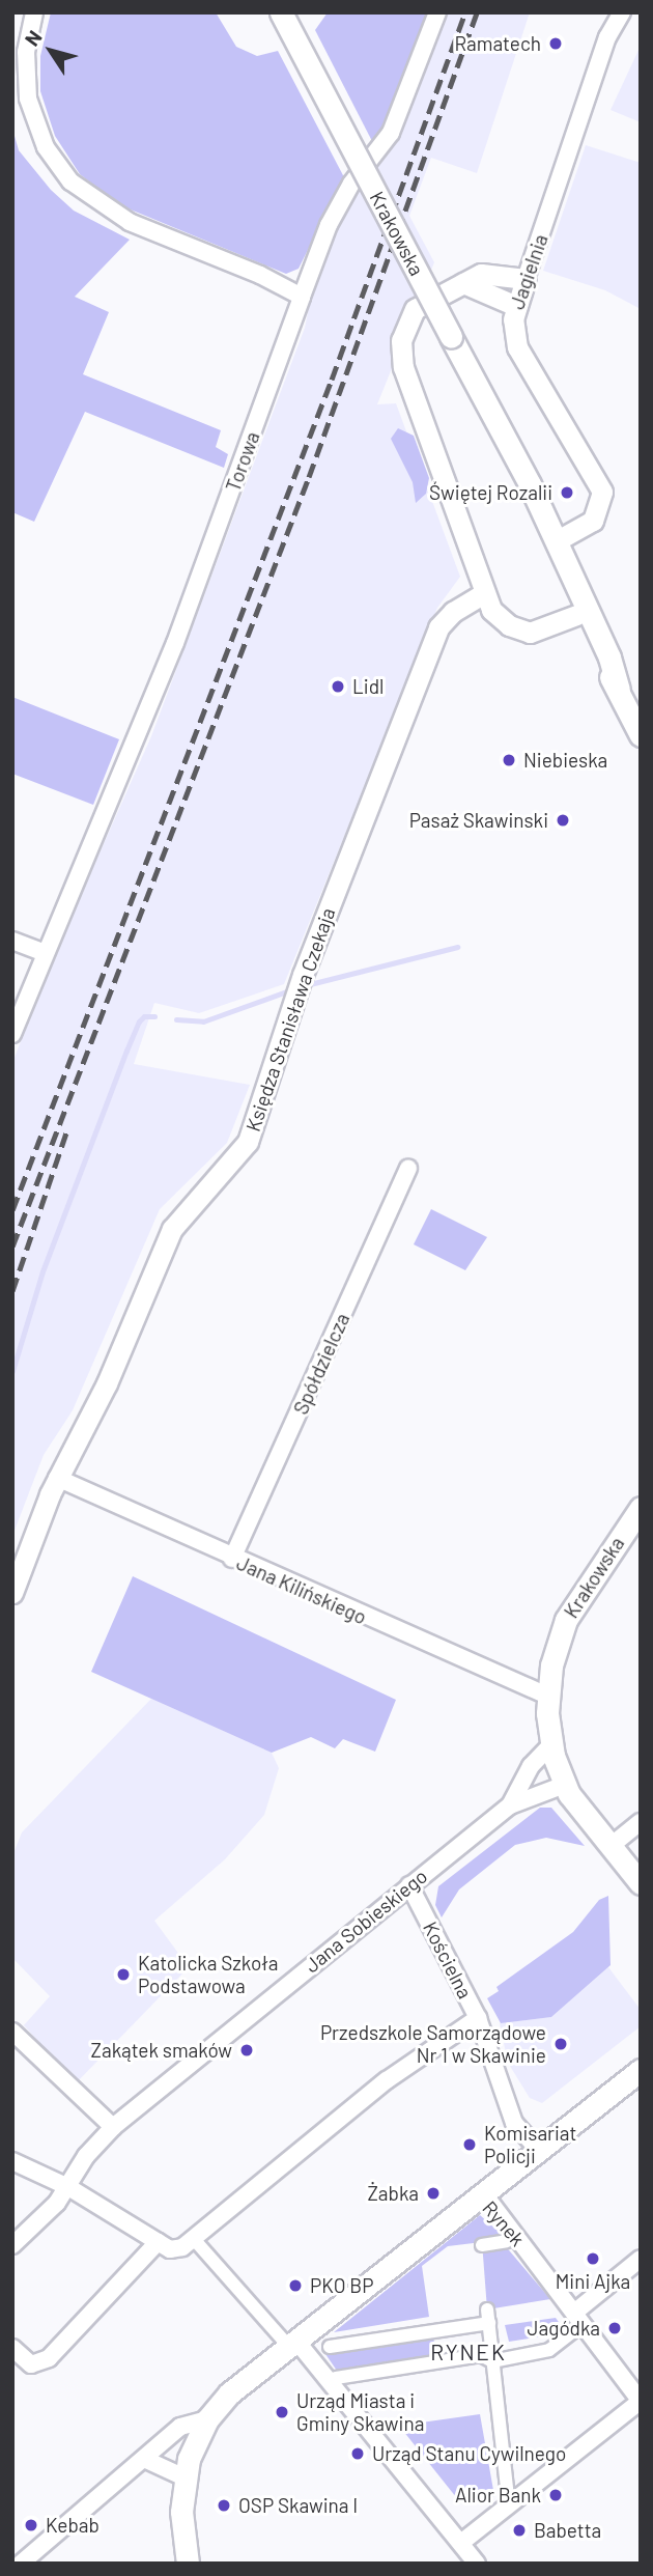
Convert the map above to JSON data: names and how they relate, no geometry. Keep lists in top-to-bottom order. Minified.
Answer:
{"streets":{"main road":["Krakowska","Rynek"],"street":["Jagielnia","Torowa","Księdza Stanisława Czekaja","Spółdzielcza","Jana Kilińskiego","Jana Sobieskiego","Kościelna"]},"crossings":[["Krakowska","Jagielnia"],["Krakowska","Jana Kilińskiego"],["Krakowska","Jana Sobieskiego"],["Księdza Stanisława Czekaja","Jana Kilińskiego"],["Spółdzielcza","Jana Kilińskiego"],["Jana Sobieskiego","Kościelna"]],"districts":["RYNEK"],"places":["Ramatech","Świętej Rozalii","Lidl","Niebieska","Pasaż Skawinski","Katolicka Szkoła Podstawowa","Przedszkole Samorządowe Nr 1 w Skawinie","Zakątek smaków","Komisariat Policji","Żabka","Mini Ajka","PKO BP","Jagódka","Urząd Miasta i Gminy Skawina","Urząd Stanu Cywilnego","Alior Bank","OSP Skawina I","Kebab","Babetta"],"north":"top left"}
